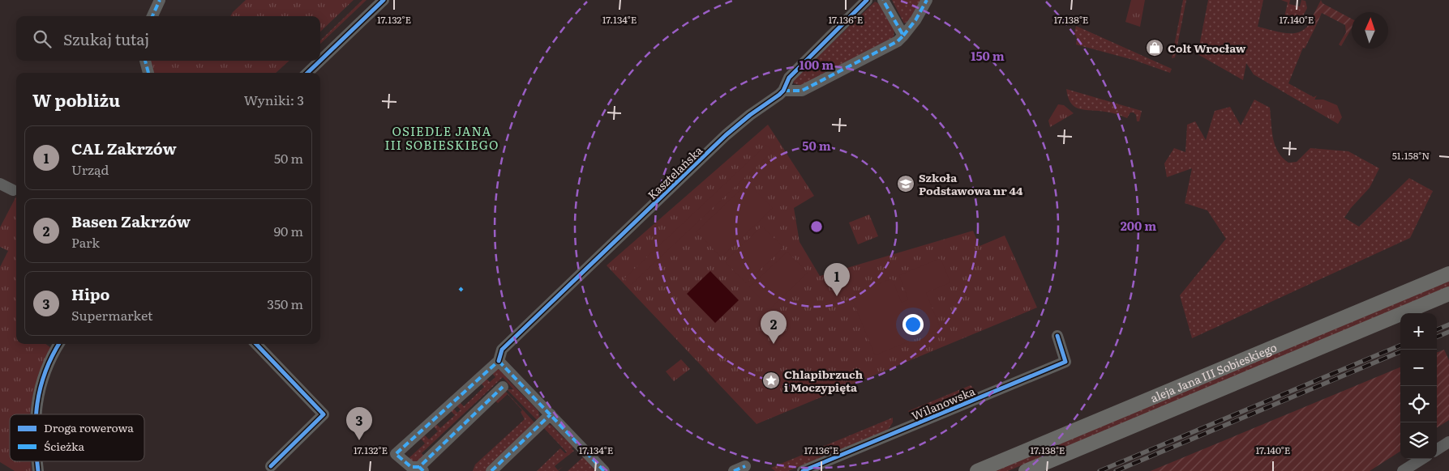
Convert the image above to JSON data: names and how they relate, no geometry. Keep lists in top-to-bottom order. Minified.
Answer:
{"streets":{"main road":["aleja Jana III Sobieskiego"],"street":["Kasztelańska","Wilanowska"]},"districts":["OSIEDLE JANA III SOBIESKIEGO"],"places":{"shop":["Colt Wrocław"],"school or university":["Szkoła Podstawowa nr 44"],"place":["Chlapibrzuch i Moczypięta"]},"legend":["Droga rowerowa","Ścieżka"],"north":"top","page":{"search":"Szukaj tutaj","heading":["W pobliżu","Wyniki: 3"],"list":[{"mark":"1","name":"CAL Zakrzów","note":"Urząd","value":"50 m"},{"mark":"2","name":"Basen Zakrzów","note":"Park","value":"90 m"},{"mark":"3","name":"Hipo","note":"Supermarket","value":"350 m"}],"pins":["1","2","3"],"map_buttons":["+","−"]},"coordinates":["17.138°E","17.132°E","17.134°E","17.136°E","17.140°E","51.158°N"],"rings":["150 m","100 m","50 m","200 m"]}
